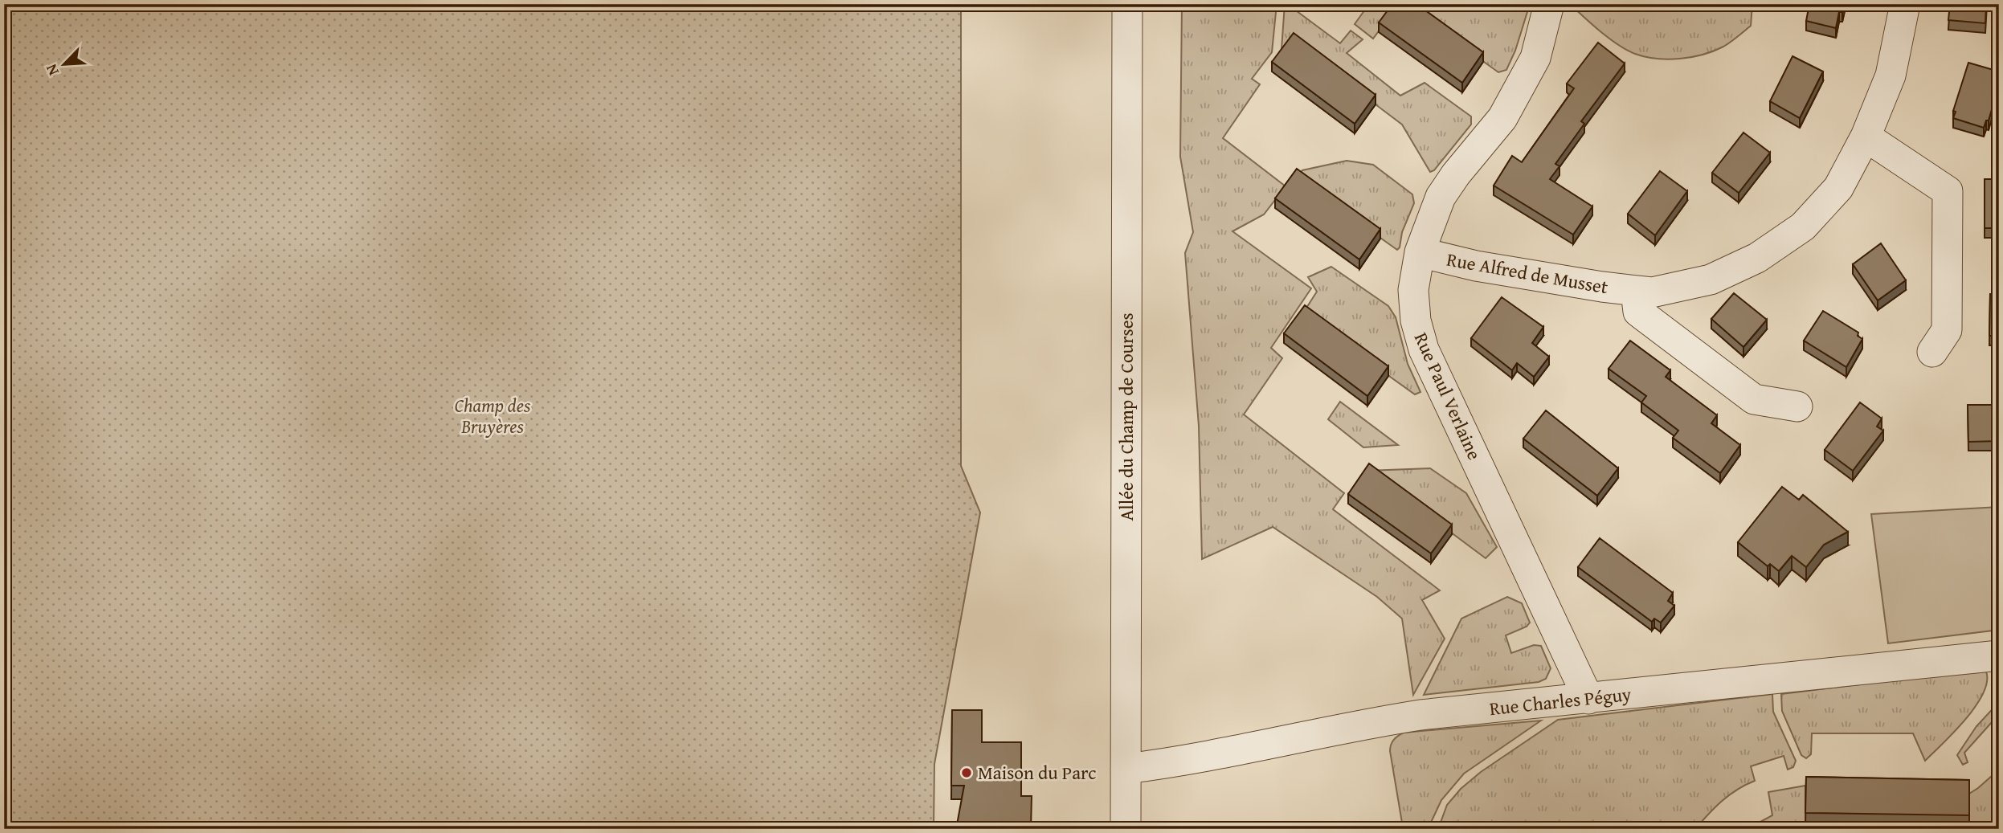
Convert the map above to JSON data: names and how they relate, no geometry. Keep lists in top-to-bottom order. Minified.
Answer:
{"streets":{"street":["Rue Alfred de Musset","Rue Paul Verlaine","Allée du Champ de Courses","Rue Charles Péguy"]},"crossings":[["Rue Alfred de Musset","Rue Paul Verlaine"],["Rue Paul Verlaine","Rue Charles Péguy"],["Allée du Champ de Courses","Rue Charles Péguy"]],"parks":["Champ des Bruyères"],"places":["Maison du Parc"],"north":"bottom left"}
